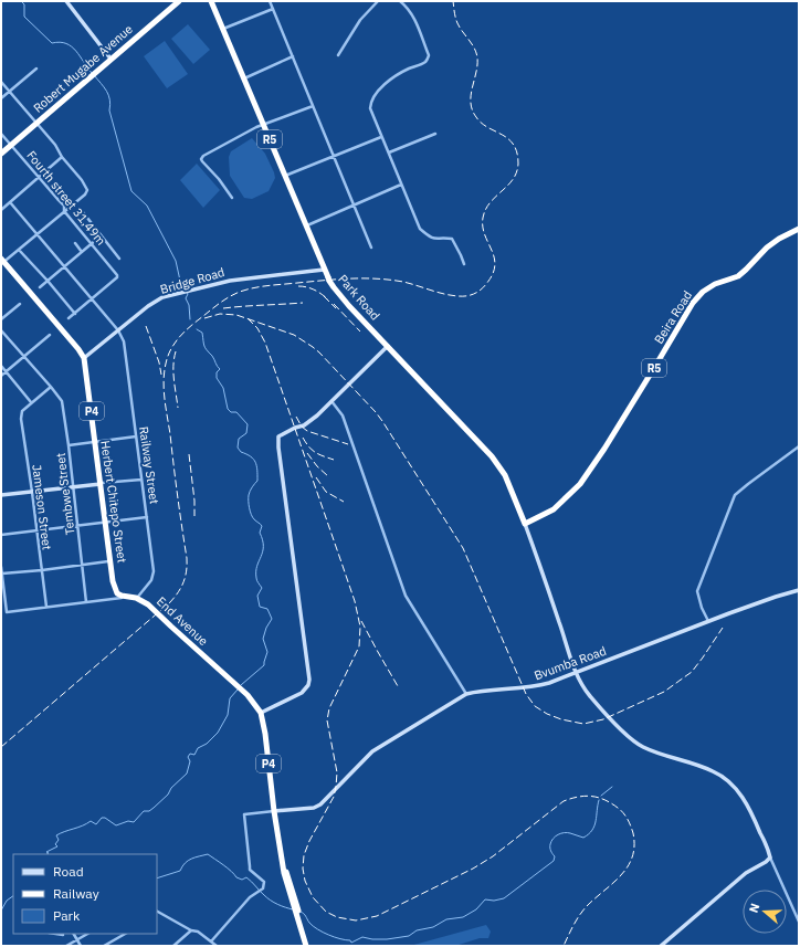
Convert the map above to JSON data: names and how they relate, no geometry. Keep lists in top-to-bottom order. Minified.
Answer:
{"streets":{"highway":["Robert Mugabe Avenue","R5","Park Road","Beira Road","P4","Herbert Chitepo Street","End Avenue"],"street":["Fourth street 31,49m","Bridge Road","Railway Street","Tembwe Street","Jameson Street","Bvumba Road"]},"crossings":[["Robert Mugabe Avenue","Fourth street 31,49m"],["Bridge Road","Park Road"],["Bridge Road","Railway Street"],["Bridge Road","Herbert Chitepo Street"],["Park Road","Beira Road"],["Railway Street","End Avenue"],["Tembwe Street","End Avenue"],["Herbert Chitepo Street","End Avenue"],["Jameson Street","End Avenue"],["End Avenue","Bvumba Road"]],"legend":["Road","Railway","Park"],"north":"left"}
